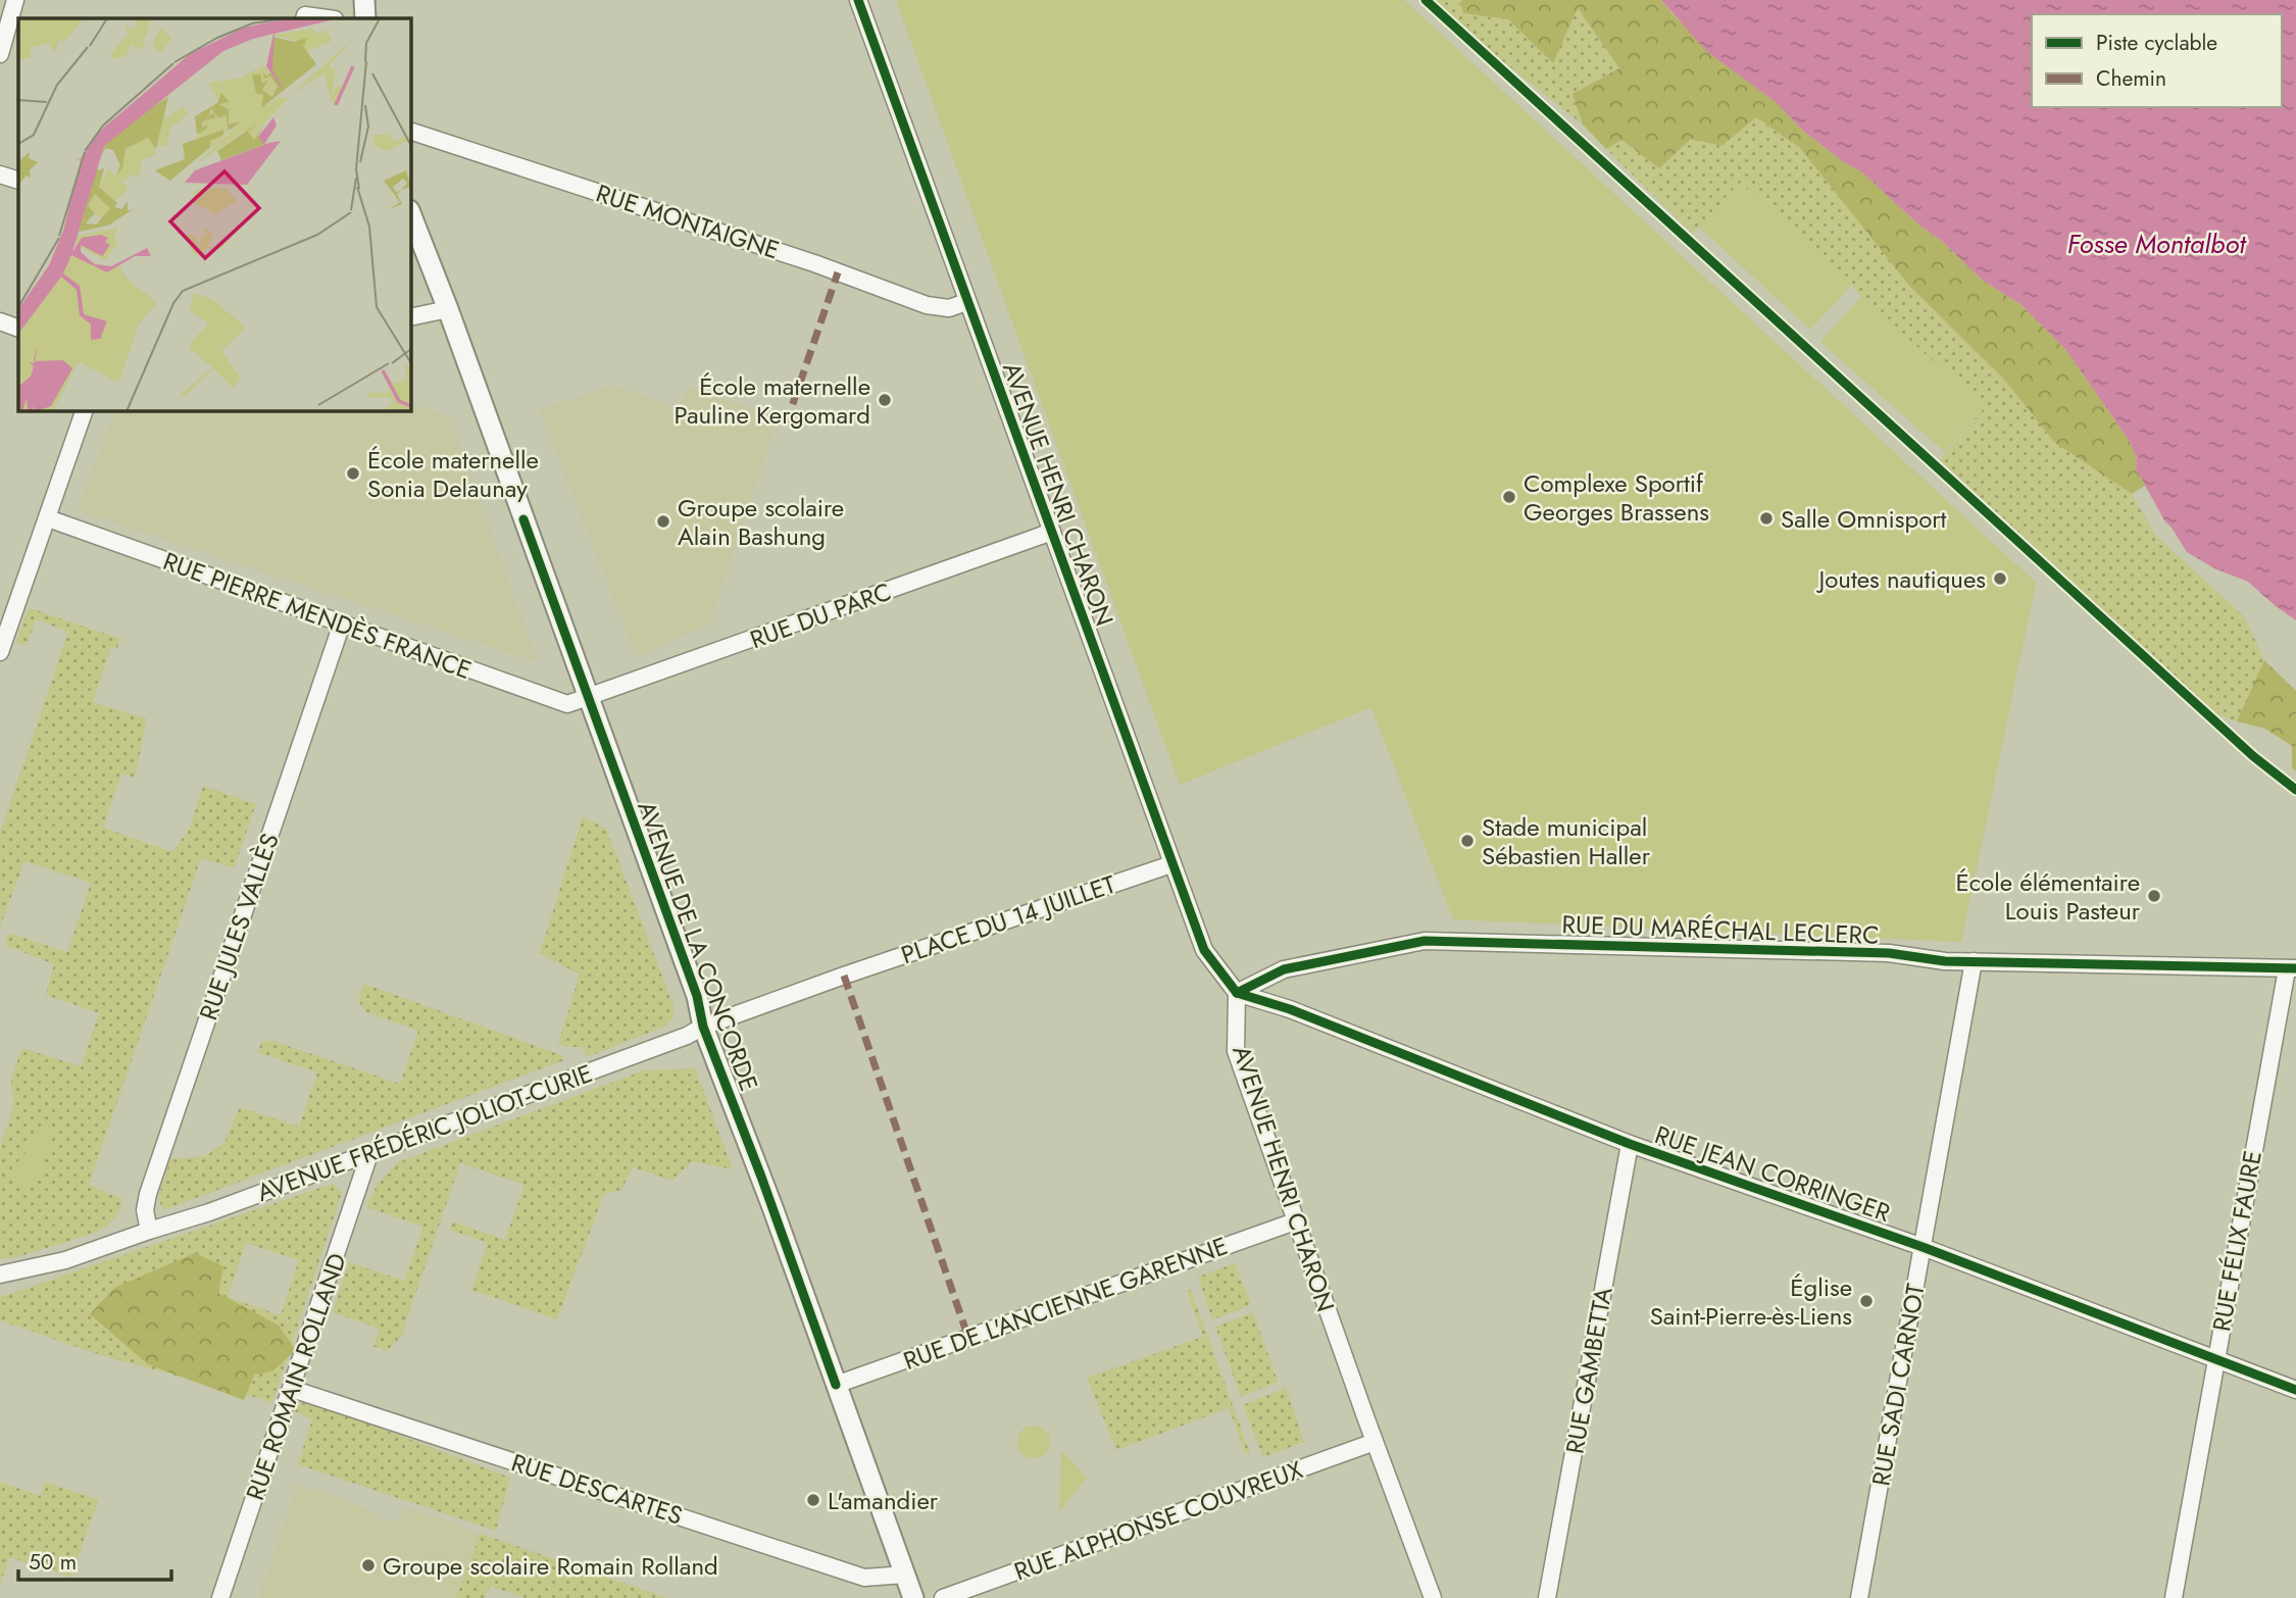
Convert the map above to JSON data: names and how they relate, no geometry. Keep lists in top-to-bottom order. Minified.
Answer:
{"streets":{"street":["RUE MONTAIGNE","AVENUE HENRI CHARON","RUE PIERRE MENDÈS FRANCE","RUE DU PARC","PLACE DU 14 JUILLET","RUE JULES VALLÈS","RUE DU MARÉCHAL LECLERC","AVENUE DE LA CONCORDE","AVENUE FRÉDÉRIC JOLIOT-CURIE","RUE JEAN CORRINGER","RUE FÉLIX FAURE","RUE DE L'ANCIENNE GARENNE","RUE GAMBETTA","RUE ROMAIN ROLLAND","RUE SADI CARNOT","RUE DESCARTES","RUE ALPHONSE COUVREUX"]},"crossings":[["RUE MONTAIGNE","AVENUE HENRI CHARON"],["AVENUE HENRI CHARON","RUE DU PARC"],["AVENUE HENRI CHARON","PLACE DU 14 JUILLET"],["AVENUE HENRI CHARON","RUE DU MARÉCHAL LECLERC"],["AVENUE HENRI CHARON","RUE JEAN CORRINGER"],["AVENUE HENRI CHARON","RUE DE L'ANCIENNE GARENNE"],["AVENUE HENRI CHARON","RUE ALPHONSE COUVREUX"],["RUE PIERRE MENDÈS FRANCE","RUE DU PARC"],["RUE PIERRE MENDÈS FRANCE","RUE JULES VALLÈS"],["RUE PIERRE MENDÈS FRANCE","AVENUE DE LA CONCORDE"],["RUE DU PARC","AVENUE DE LA CONCORDE"],["PLACE DU 14 JUILLET","AVENUE FRÉDÉRIC JOLIOT-CURIE"],["RUE JULES VALLÈS","AVENUE FRÉDÉRIC JOLIOT-CURIE"],["RUE DU MARÉCHAL LECLERC","RUE JEAN CORRINGER"],["RUE DU MARÉCHAL LECLERC","RUE FÉLIX FAURE"],["RUE DU MARÉCHAL LECLERC","RUE SADI CARNOT"],["AVENUE DE LA CONCORDE","AVENUE FRÉDÉRIC JOLIOT-CURIE"],["AVENUE DE LA CONCORDE","RUE DE L'ANCIENNE GARENNE"],["AVENUE DE LA CONCORDE","RUE DESCARTES"],["AVENUE FRÉDÉRIC JOLIOT-CURIE","RUE ROMAIN ROLLAND"],["RUE JEAN CORRINGER","RUE FÉLIX FAURE"],["RUE JEAN CORRINGER","RUE GAMBETTA"],["RUE JEAN CORRINGER","RUE SADI CARNOT"],["RUE ROMAIN ROLLAND","RUE DESCARTES"]],"water":["Fosse Montalbot"],"places":["École maternelle Pauline Kergomard","École maternelle Sonia Delaunay","Complexe Sportif Georges Brassens","Salle Omnisport","Groupe scolaire Alain Bashung","Joutes nautiques","Stade municipal Sébastien Haller","École élémentaire Louis Pasteur","Église Saint-Pierre-ès-Liens","L'amandier","Groupe scolaire Romain Rolland"],"legend":["Piste cyclable","Chemin"],"scale_bar":"50 m"}
